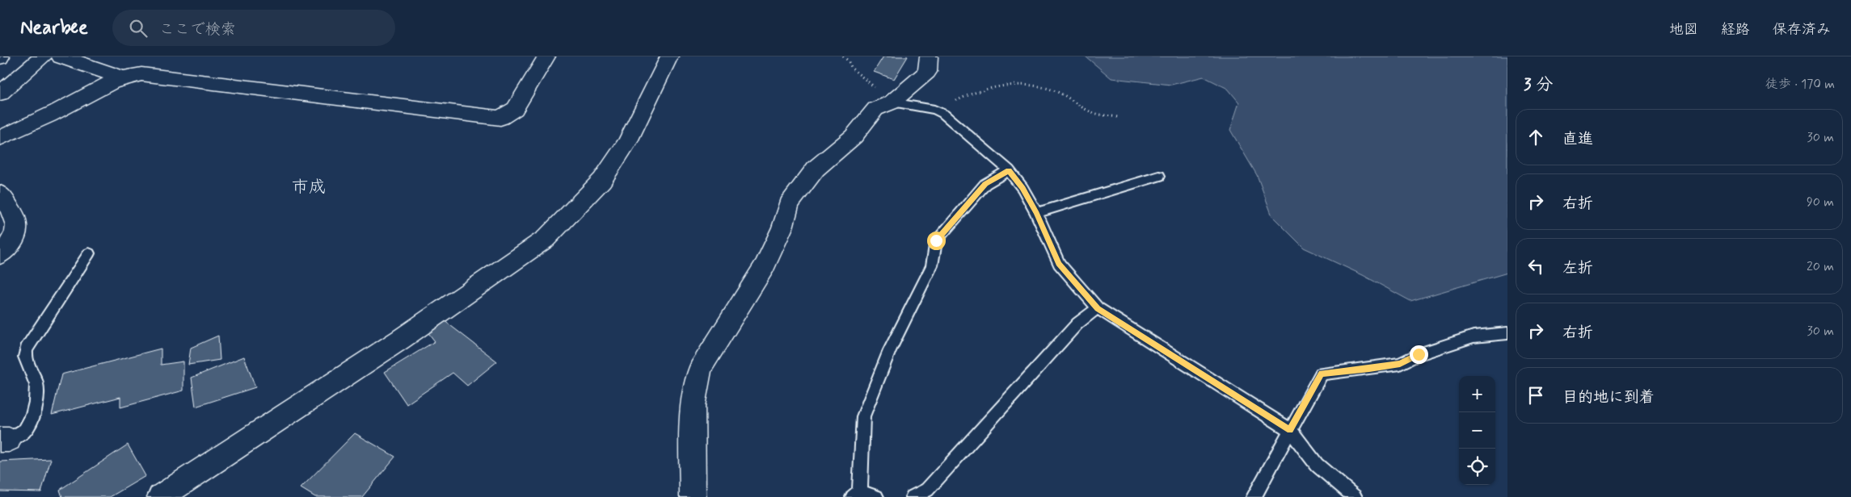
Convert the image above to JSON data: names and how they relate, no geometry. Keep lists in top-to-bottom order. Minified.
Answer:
{"districts":["市成"],"page":{"header":"Nearbee","search":"ここで検索","nav":["地図","経路","保存済み"],"heading":["3 分","徒歩 · 170 m"],"list":[["直進","30 m"],["右折","90 m"],["左折","20 m"],["右折","30 m"],"目的地に到着"],"map_buttons":["+","−"]}}
